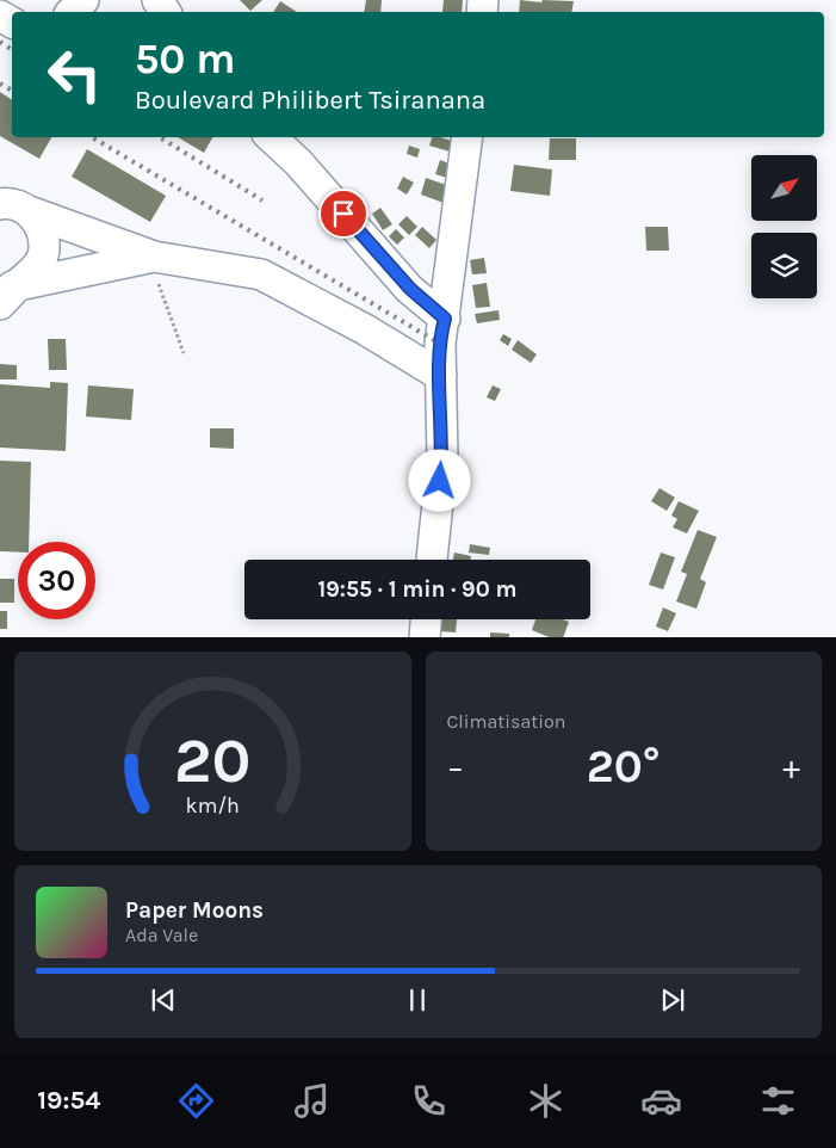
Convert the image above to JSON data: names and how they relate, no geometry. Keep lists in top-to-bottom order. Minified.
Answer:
{"north":"top right","page":{"turn":["50 m","Boulevard Philibert Tsiranana"],"limit":"30","trip":"19:55 · 1 min · 90 m","tile":"Climatisation","heat":["−","20°","+"],"song":["Paper Moons","Ada Vale"],"tabs":"19:54","gauge":["20","km/h"]}}
